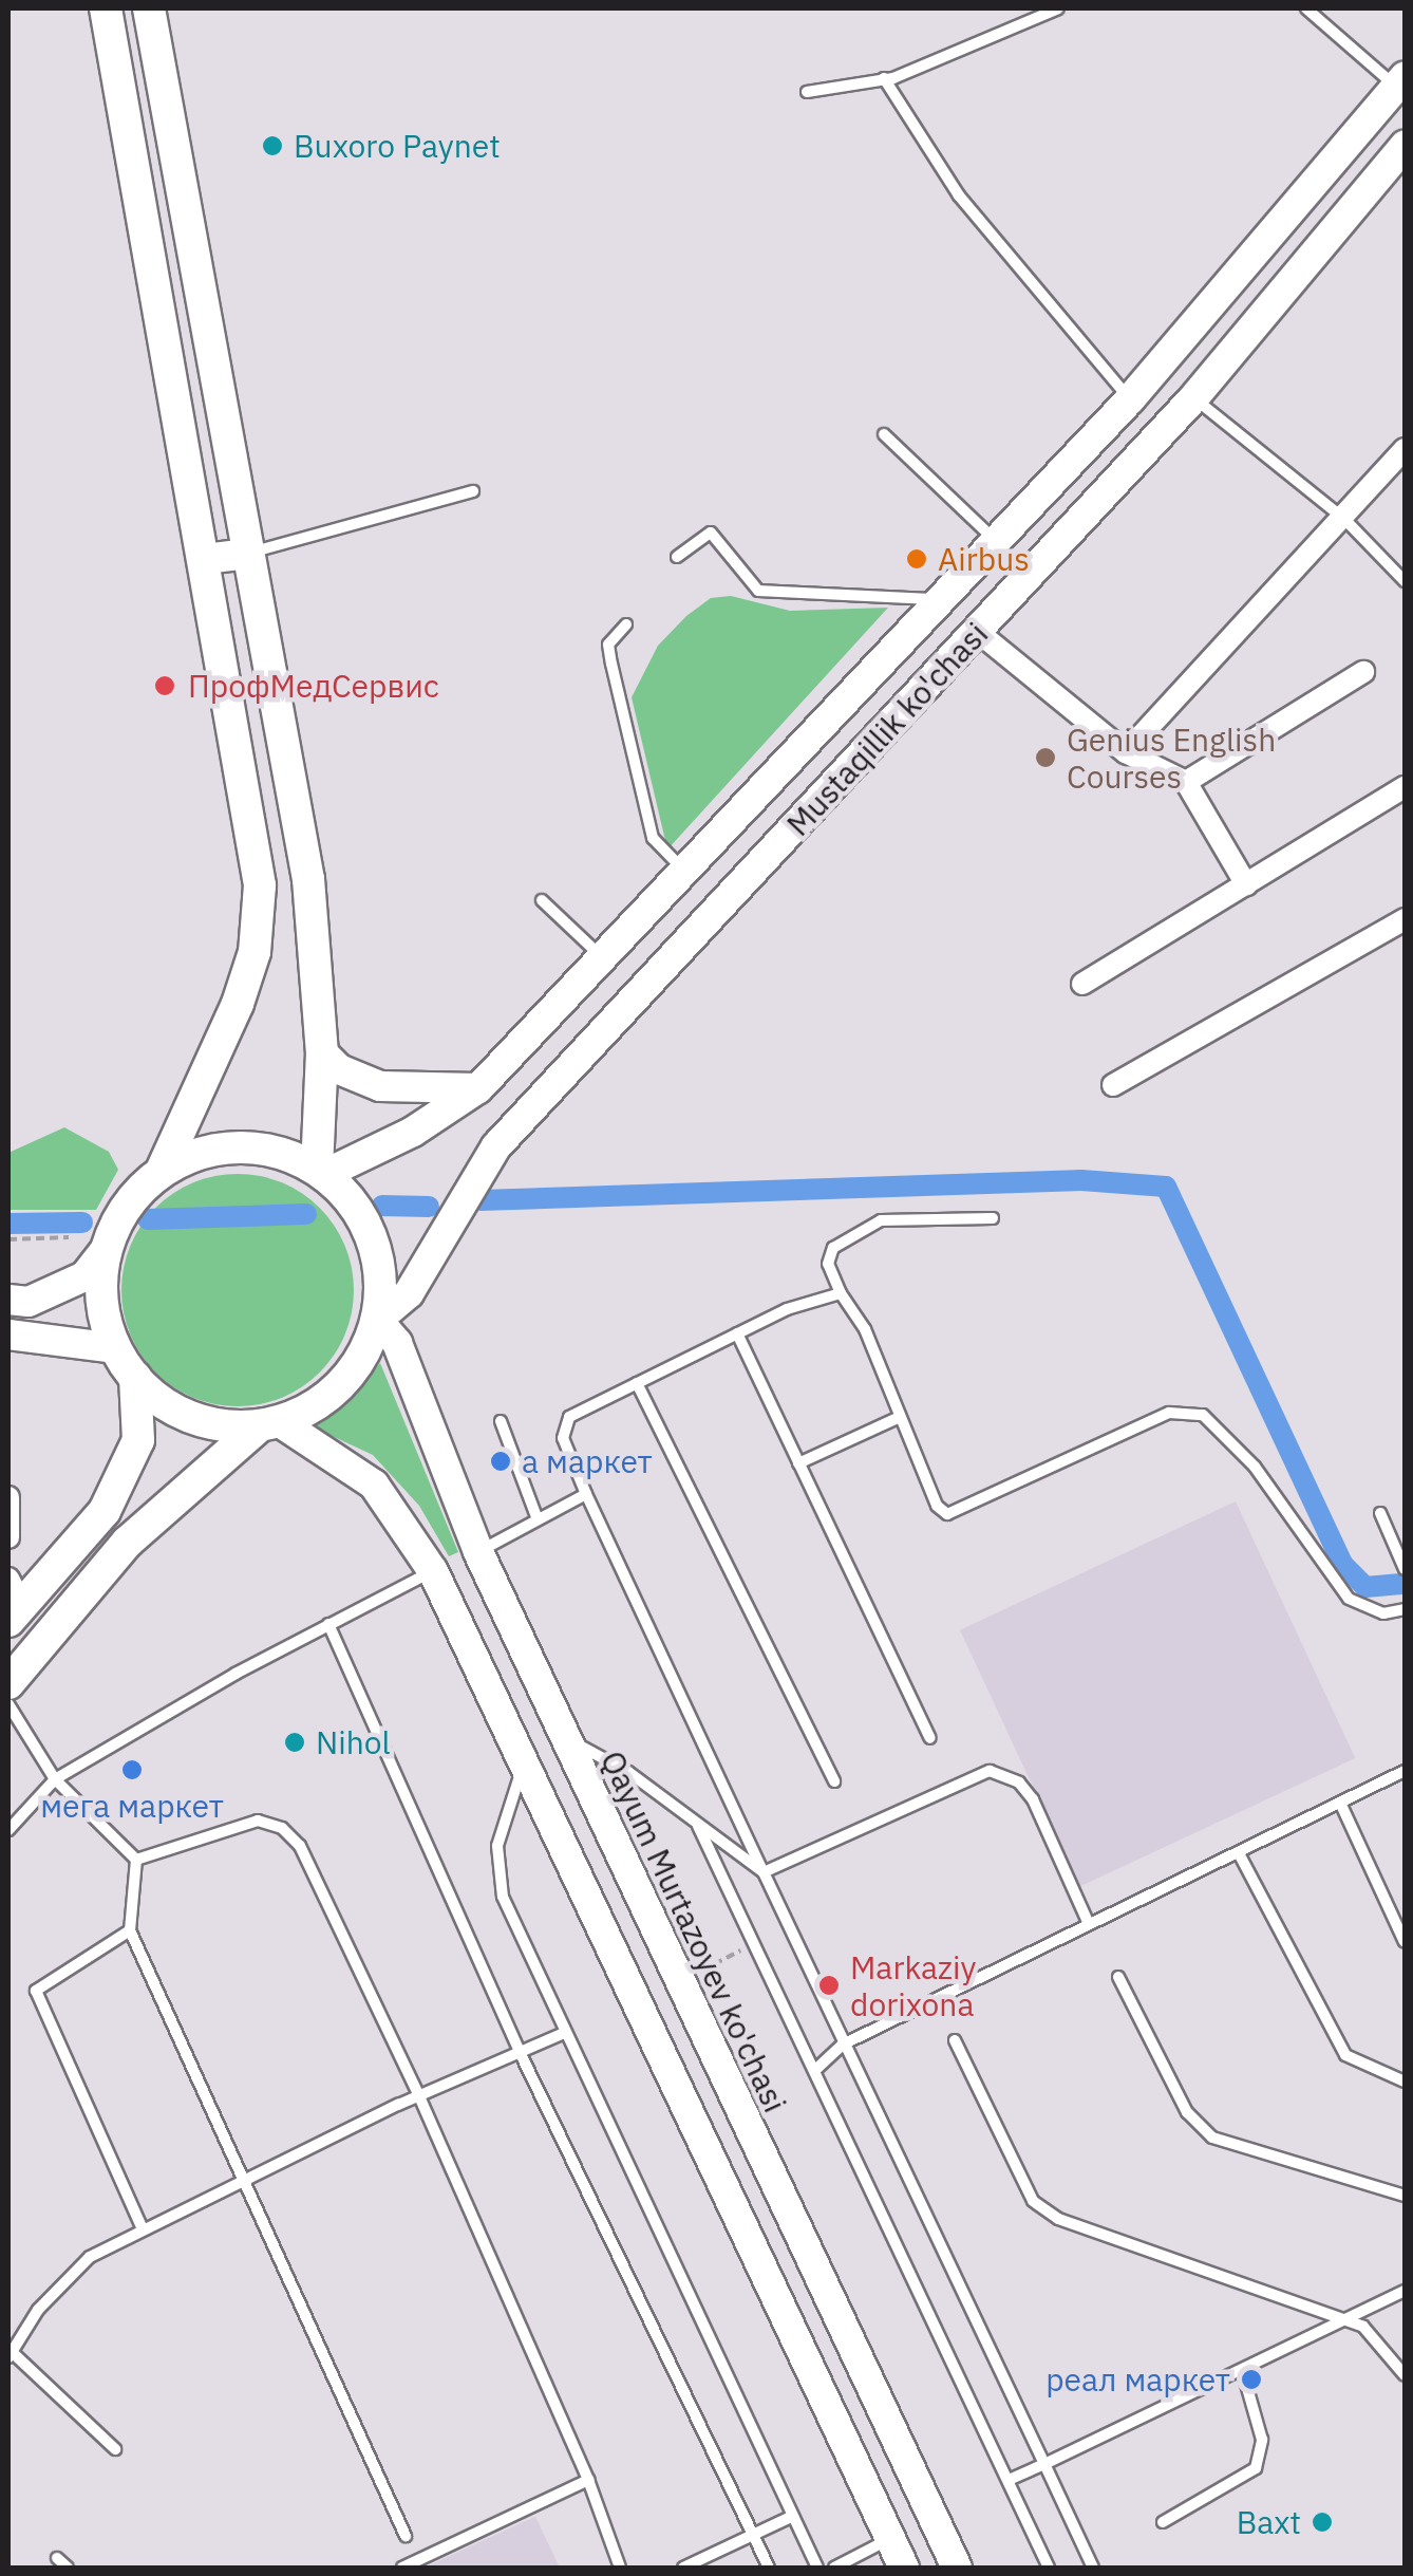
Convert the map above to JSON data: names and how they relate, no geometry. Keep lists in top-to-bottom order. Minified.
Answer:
{"streets":{"main road":["Mustaqillik ko'chasi","Qayum Murtazoyev ko'chasi"]},"crossings":[["Mustaqillik ko'chasi","Qayum Murtazoyev ko'chasi"]],"places":["Buxoro Paynet","Airbus","ПрофМедСервис","Genius English Courses","а маркет","Nihol","мега маркет","Markaziy dorixona","реал маркет","Baxt"]}
